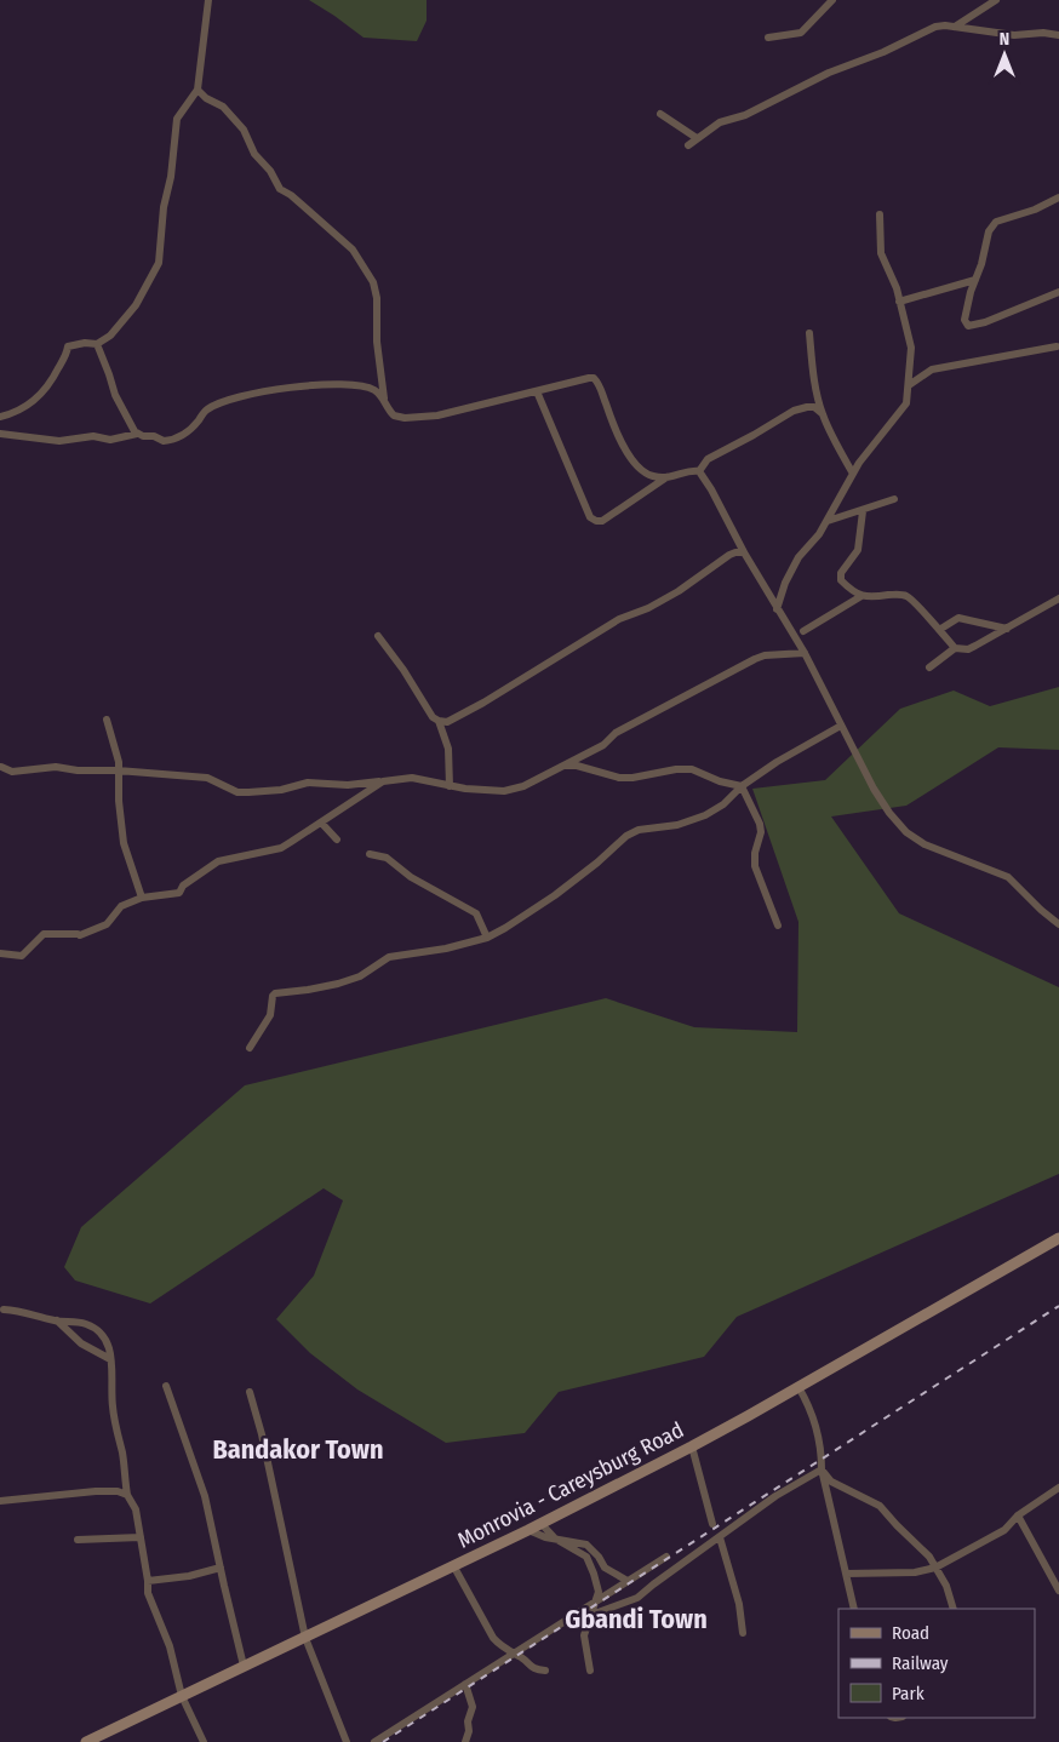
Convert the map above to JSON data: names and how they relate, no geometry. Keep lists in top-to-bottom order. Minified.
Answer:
{"streets":{"main road":["Monrovia - Careysburg Road"]},"districts":["Bandakor Town","Gbandi Town"],"legend":["Road","Railway","Park"],"north":"top"}
